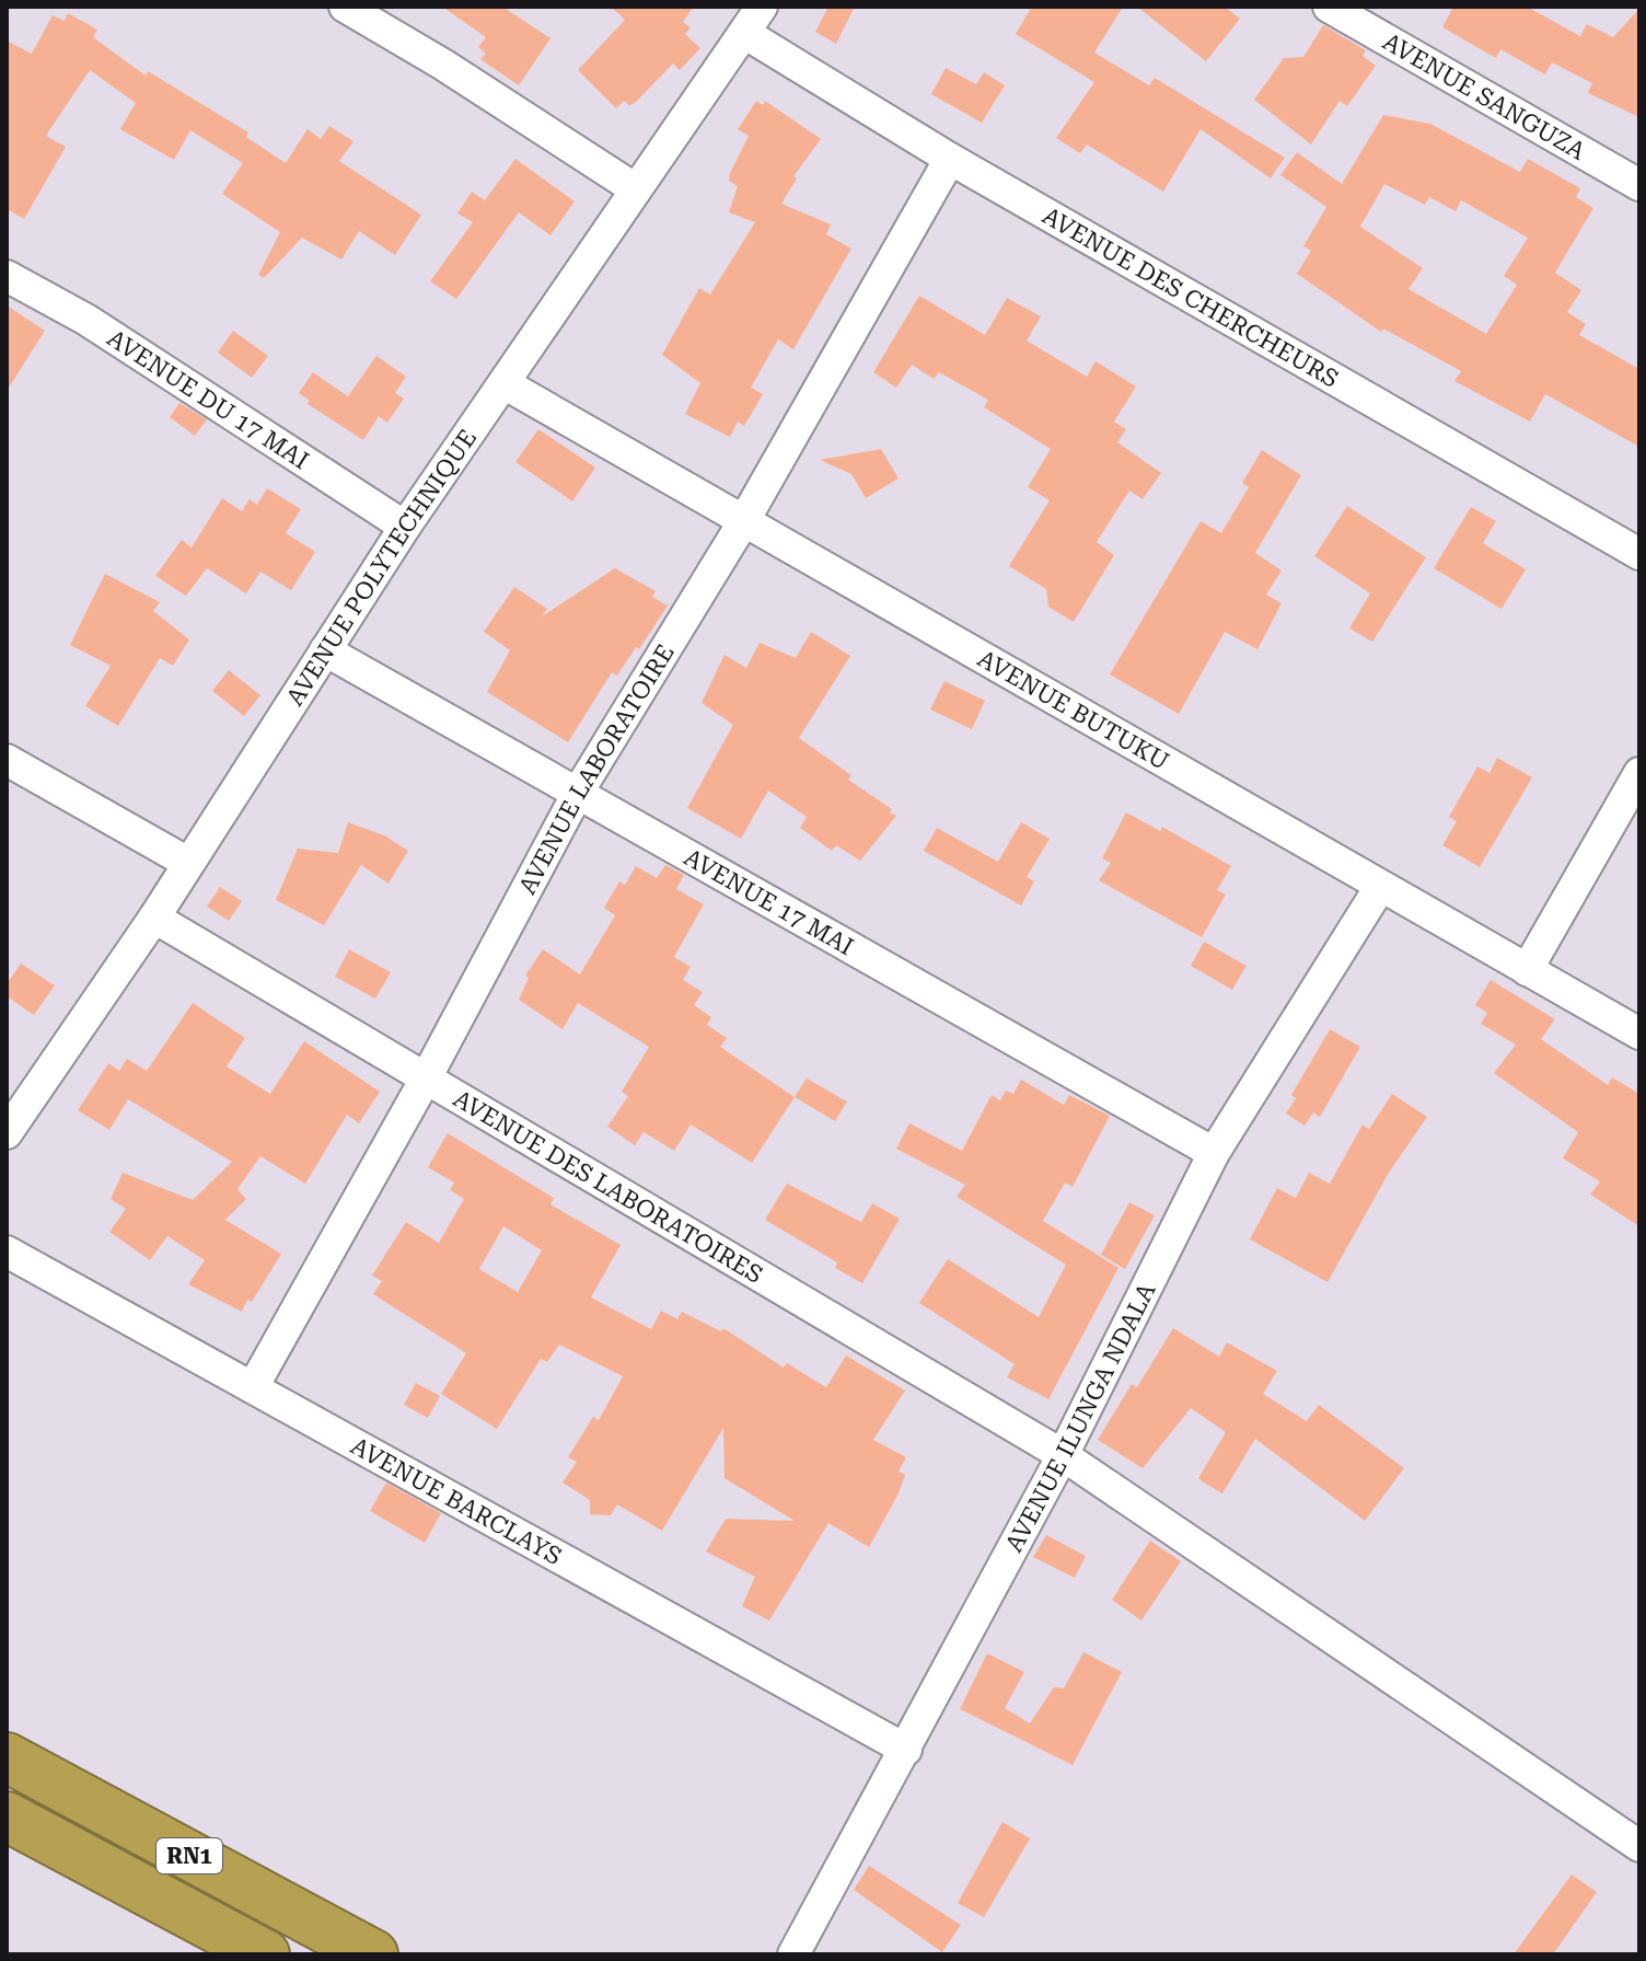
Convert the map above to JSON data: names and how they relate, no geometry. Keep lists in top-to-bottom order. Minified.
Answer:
{"streets":{"highway":["RN1"],"street":["AVENUE SANGUZA","AVENUE DES CHERCHEURS","AVENUE DU 17 MAI","AVENUE POLYTECHNIQUE","AVENUE BUTUKU","AVENUE LABORATOIRE","AVENUE 17 MAI","AVENUE DES LABORATOIRES","AVENUE ILUNGA NDALA","AVENUE BARCLAYS"]},"crossings":[["AVENUE DES CHERCHEURS","AVENUE POLYTECHNIQUE"],["AVENUE DES CHERCHEURS","AVENUE LABORATOIRE"],["AVENUE DU 17 MAI","AVENUE POLYTECHNIQUE"],["AVENUE POLYTECHNIQUE","AVENUE BUTUKU"],["AVENUE POLYTECHNIQUE","AVENUE 17 MAI"],["AVENUE POLYTECHNIQUE","AVENUE DES LABORATOIRES"],["AVENUE BUTUKU","AVENUE LABORATOIRE"],["AVENUE BUTUKU","AVENUE ILUNGA NDALA"],["AVENUE LABORATOIRE","AVENUE 17 MAI"],["AVENUE LABORATOIRE","AVENUE DES LABORATOIRES"],["AVENUE LABORATOIRE","AVENUE BARCLAYS"],["AVENUE 17 MAI","AVENUE ILUNGA NDALA"],["AVENUE DES LABORATOIRES","AVENUE ILUNGA NDALA"],["AVENUE ILUNGA NDALA","AVENUE BARCLAYS"]]}
